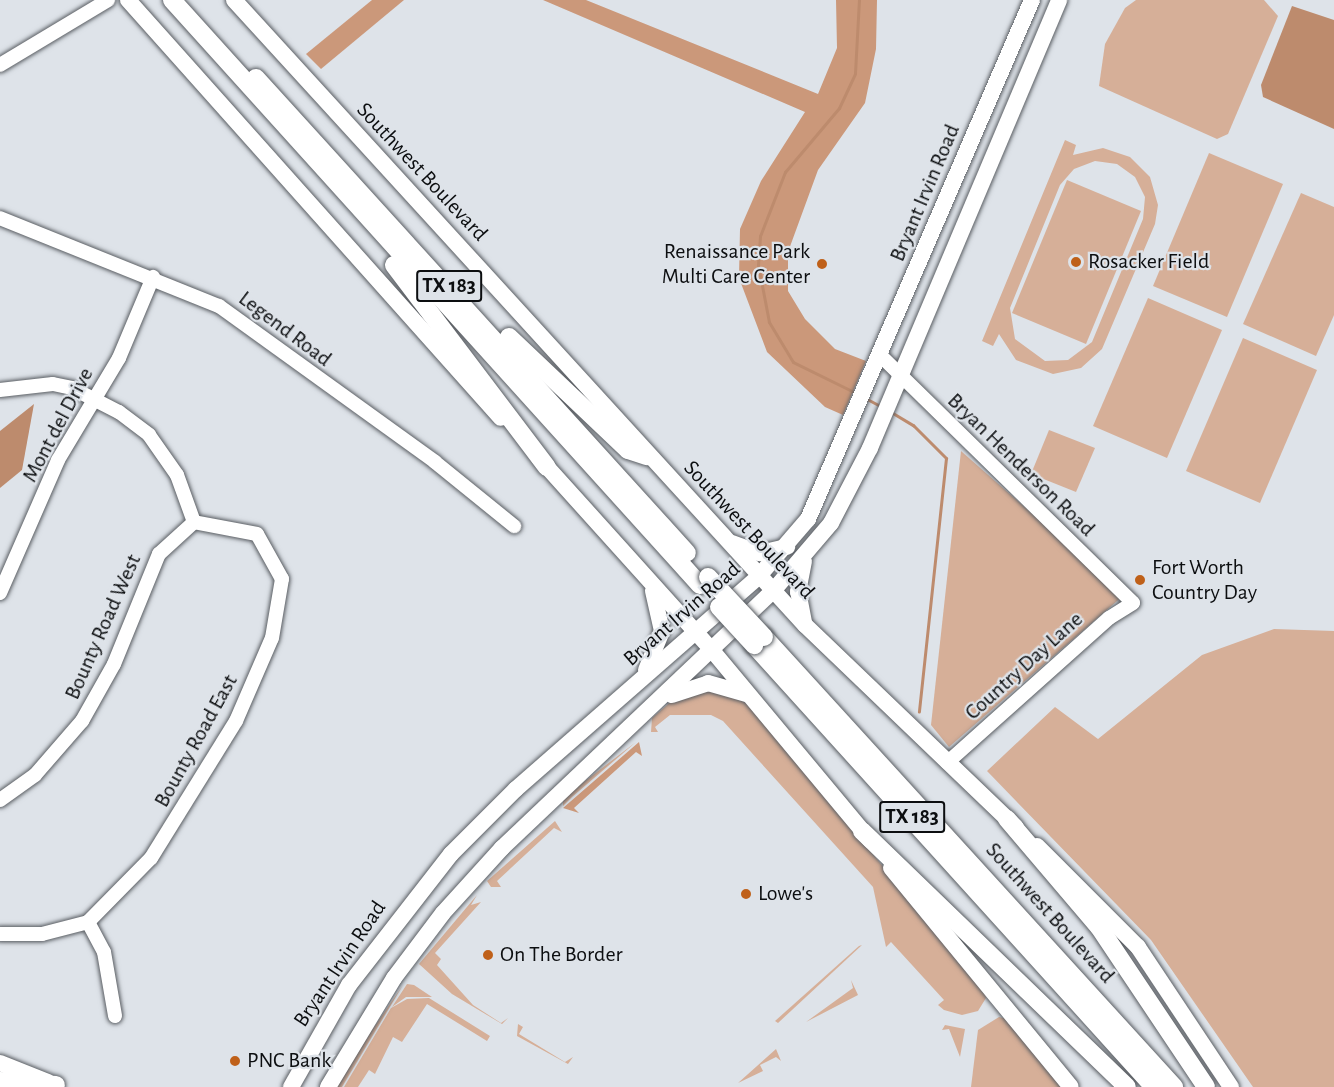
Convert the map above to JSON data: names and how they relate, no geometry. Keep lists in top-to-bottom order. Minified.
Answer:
{"streets":{"highway":["Southwest Boulevard","TX 183"],"main road":["Bryant Irvin Road"],"street":["Legend Road","Mont del Drive","Bryan Henderson Road","Bounty Road West","Country Day Lane","Bounty Road East"]},"crossings":[["Southwest Boulevard","Bryant Irvin Road"],["Southwest Boulevard","Country Day Lane"],["Bryant Irvin Road","Bryan Henderson Road"],["Legend Road","Mont del Drive"],["Bryan Henderson Road","Country Day Lane"],["Bounty Road West","Bounty Road East"]],"places":["Rosacker Field","Renaissance Park Multi Care Center","Fort Worth Country Day","Lowe's","On The Border","PNC Bank"]}
